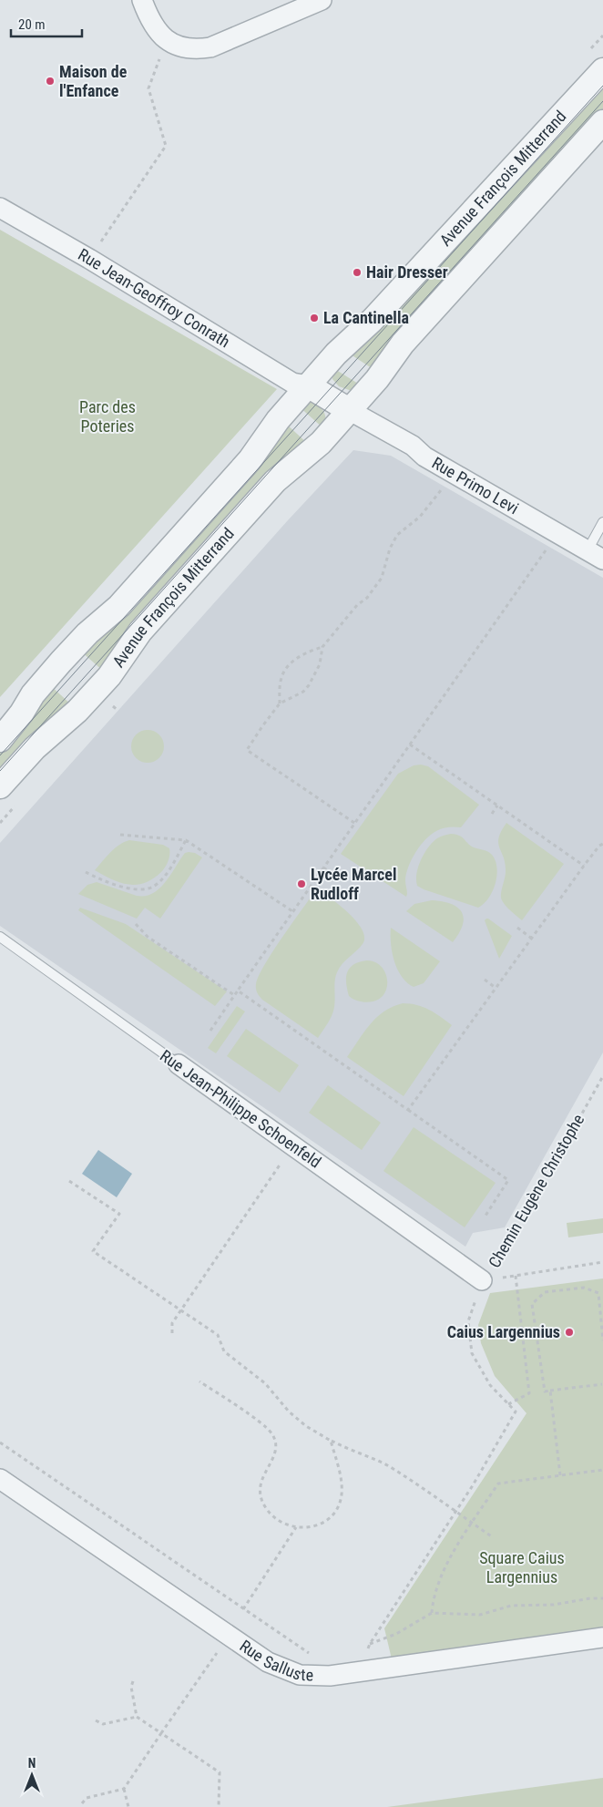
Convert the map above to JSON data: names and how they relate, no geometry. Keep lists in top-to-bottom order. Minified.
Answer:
{"streets":{"street":["Avenue François Mitterrand","Rue Jean-Geoffroy Conrath","Rue Primo Levi","Rue Jean-Philippe Schoenfeld","Rue Salluste"],"path":["Chemin Eugène Christophe"]},"crossings":[["Avenue François Mitterrand","Rue Jean-Geoffroy Conrath"],["Avenue François Mitterrand","Rue Primo Levi"],["Rue Jean-Philippe Schoenfeld","Chemin Eugène Christophe"]],"parks":["Parc des Poteries","Square Caius Largennius"],"places":["Maison de l'Enfance","Hair Dresser","La Cantinella","Lycée Marcel Rudloff","Caius Largennius"],"scale_bar":"20 m","north":"top"}
